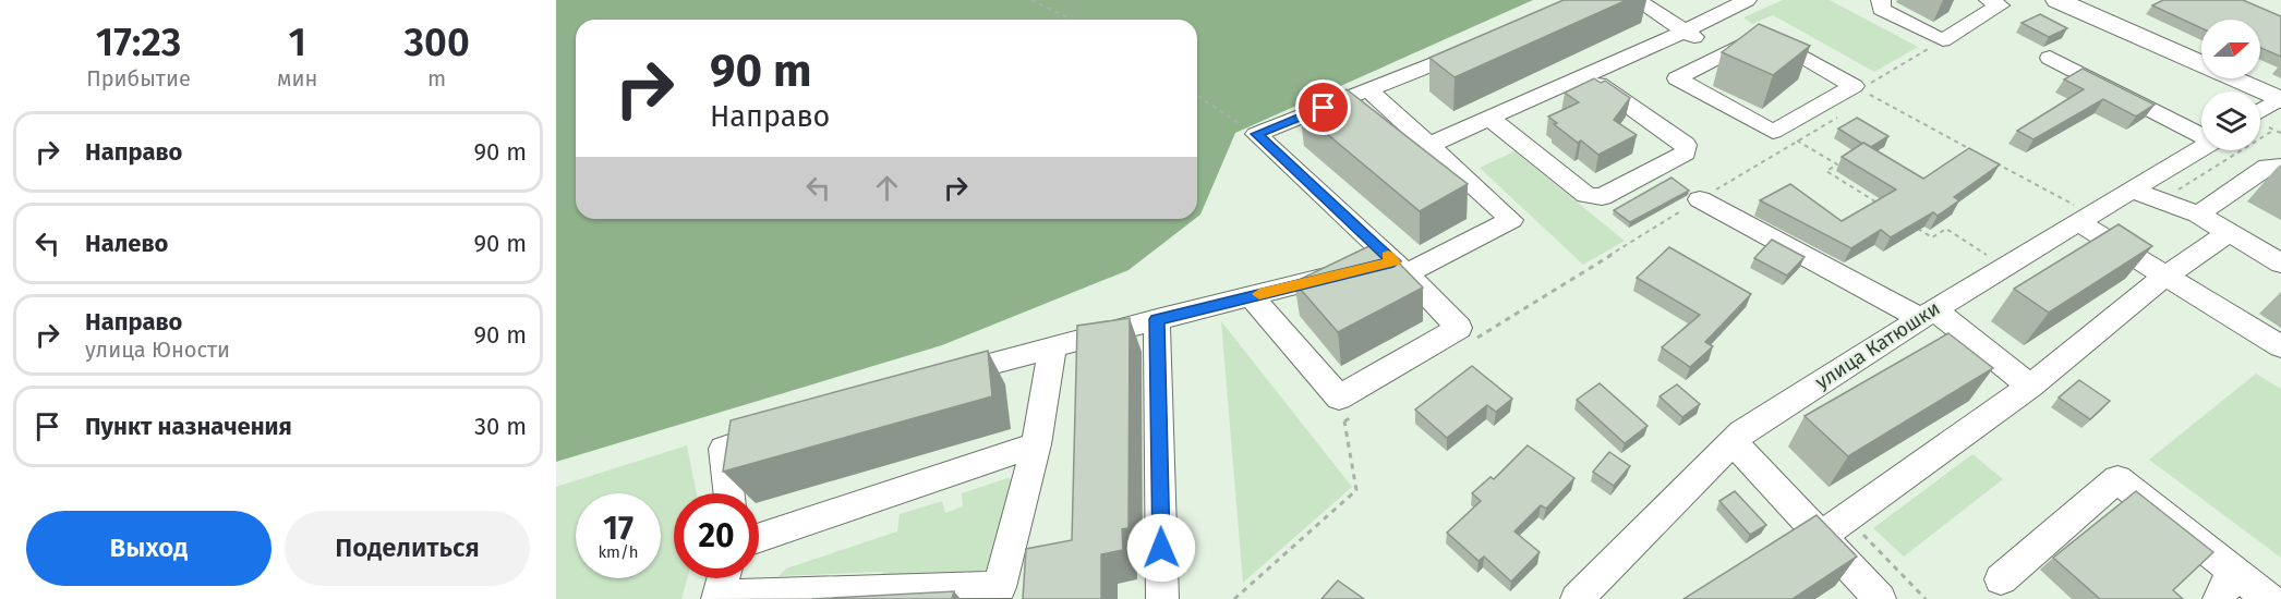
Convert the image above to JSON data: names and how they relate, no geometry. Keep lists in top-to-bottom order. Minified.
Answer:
{"streets":{"street":["улица Катюшки"]},"north":"right","page":{"eta":["17:23","Прибытие","1","мин","300","m"],"turn":["90 m","Направо"],"list":[{"name":"Направо","value":"90 m"},{"name":"Налево","value":"90 m"},{"name":"Направо","note":"улица Юности","value":"90 m"},{"name":"Пункт назначения","value":"30 m"}],"speed":"17 km/h","limit":"20","buttons":["Выход","Поделиться"]}}
